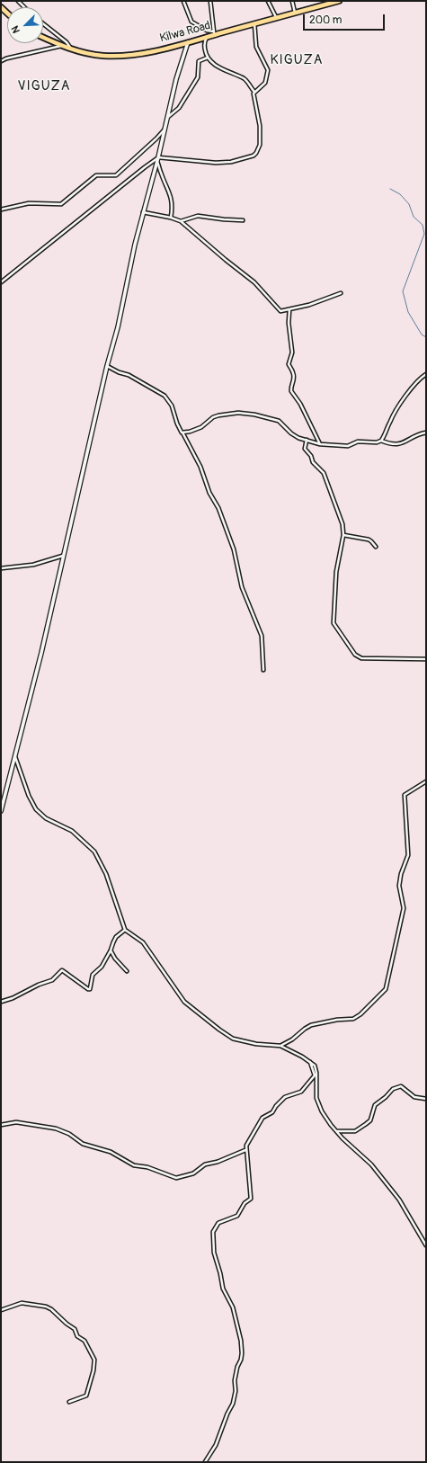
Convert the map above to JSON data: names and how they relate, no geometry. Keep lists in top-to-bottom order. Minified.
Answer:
{"streets":{"highway":["Kilwa Road"]},"districts":["KIGUZA","VIGUZA"],"scale_bar":"200 m","north":"bottom left"}
